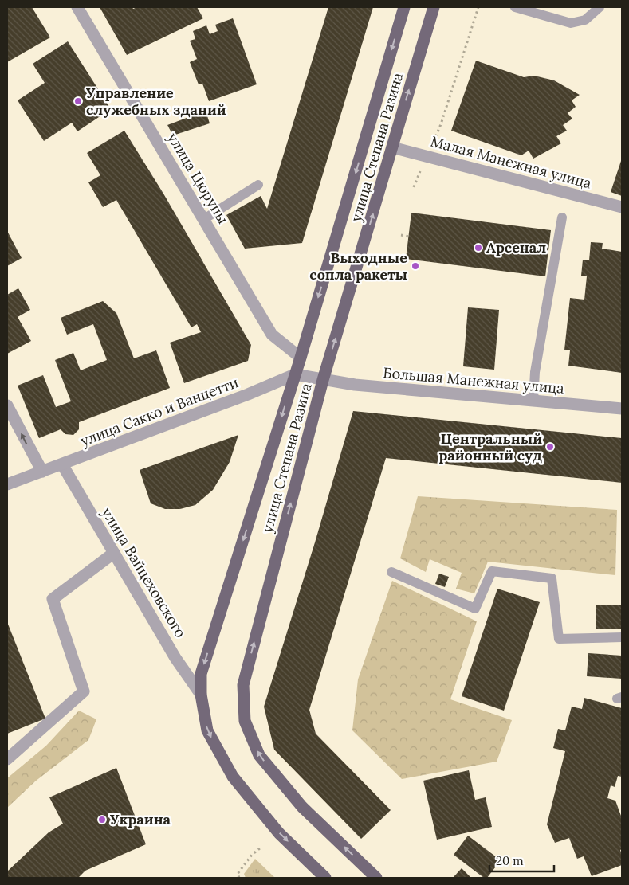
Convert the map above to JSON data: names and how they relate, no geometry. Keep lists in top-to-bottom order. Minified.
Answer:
{"streets":{"main road":["улица Степана Разина"],"street":["Малая Манежная улица","улица Цюрупы","Большая Манежная улица","улица Сакко и Ванцетти","улица Вайцеховского"]},"crossings":[["улица Степана Разина","Малая Манежная улица"],["улица Степана Разина","улица Цюрупы"],["улица Степана Разина","Большая Манежная улица"],["улица Степана Разина","улица Сакко и Ванцетти"],["улица Степана Разина","улица Вайцеховского"],["улица Сакко и Ванцетти","улица Вайцеховского"]],"places":["Управление служебных зданий","Арсенал","Выходные сопла ракеты","Центральный районный суд","Украина"],"scale_bar":"20 m"}
